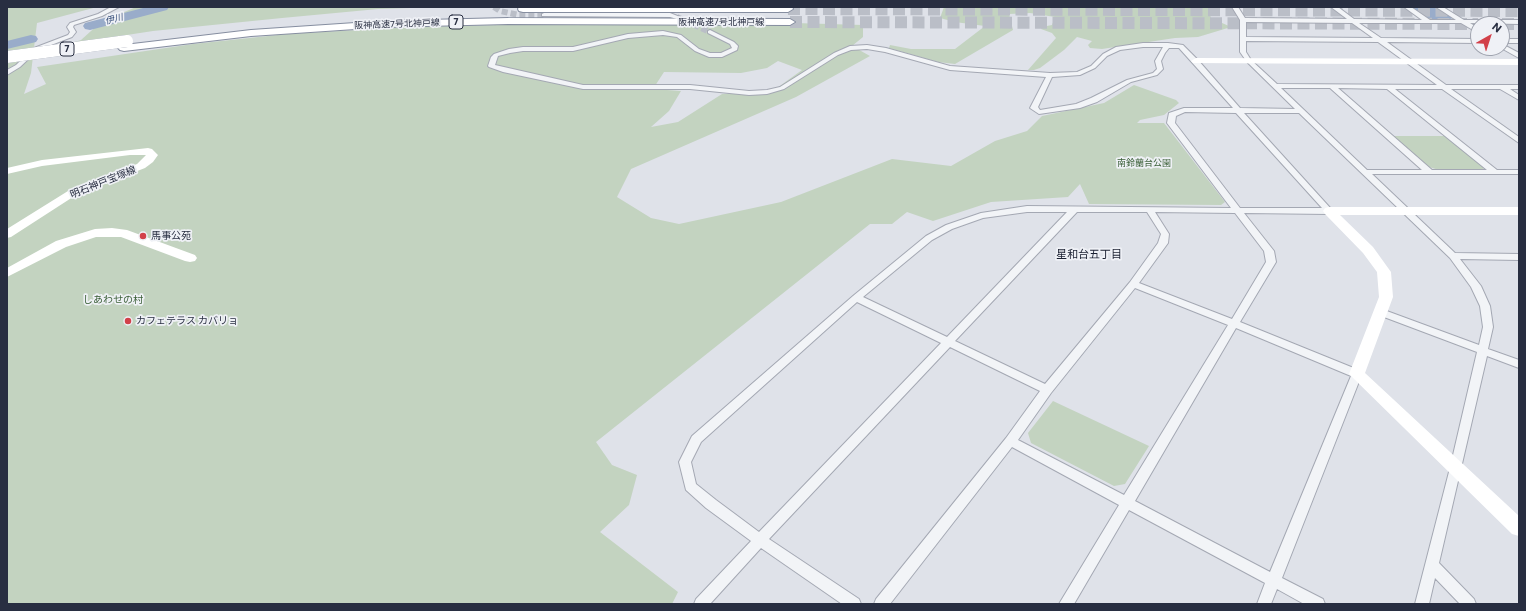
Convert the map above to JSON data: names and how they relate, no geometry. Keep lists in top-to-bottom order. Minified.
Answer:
{"streets":{"highway":["7","阪神高速7号北神戸線"],"street":["明石神戸宝塚線"]},"districts":["星和台五丁目"],"water":["伊川"],"parks":["南鈴蘭台公園","しあわせの村"],"places":["馬事公苑","カフェテラス カバリョ"],"north":"top right"}
